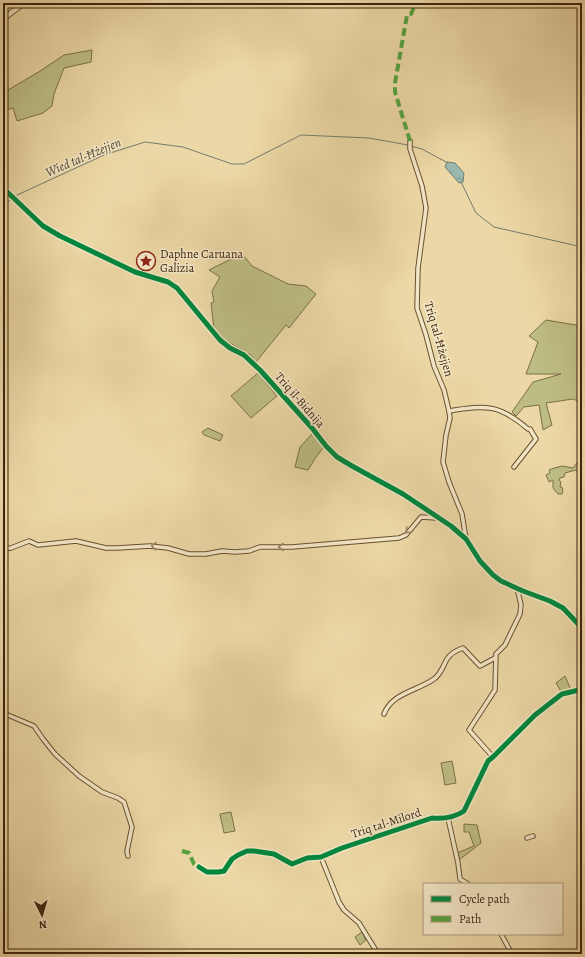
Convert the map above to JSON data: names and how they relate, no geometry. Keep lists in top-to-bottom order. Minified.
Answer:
{"streets":{"street":["Triq tal-Ħżejjen","Triq il-Bidnija","Triq tal-Milord"]},"crossings":[["Triq tal-Ħżejjen","Triq il-Bidnija"]],"water":["Wied tal-Ħżejjen"],"places":{"place":["Daphne Caruana Galizia"]},"legend":["Cycle path","Path"],"north":"bottom"}
